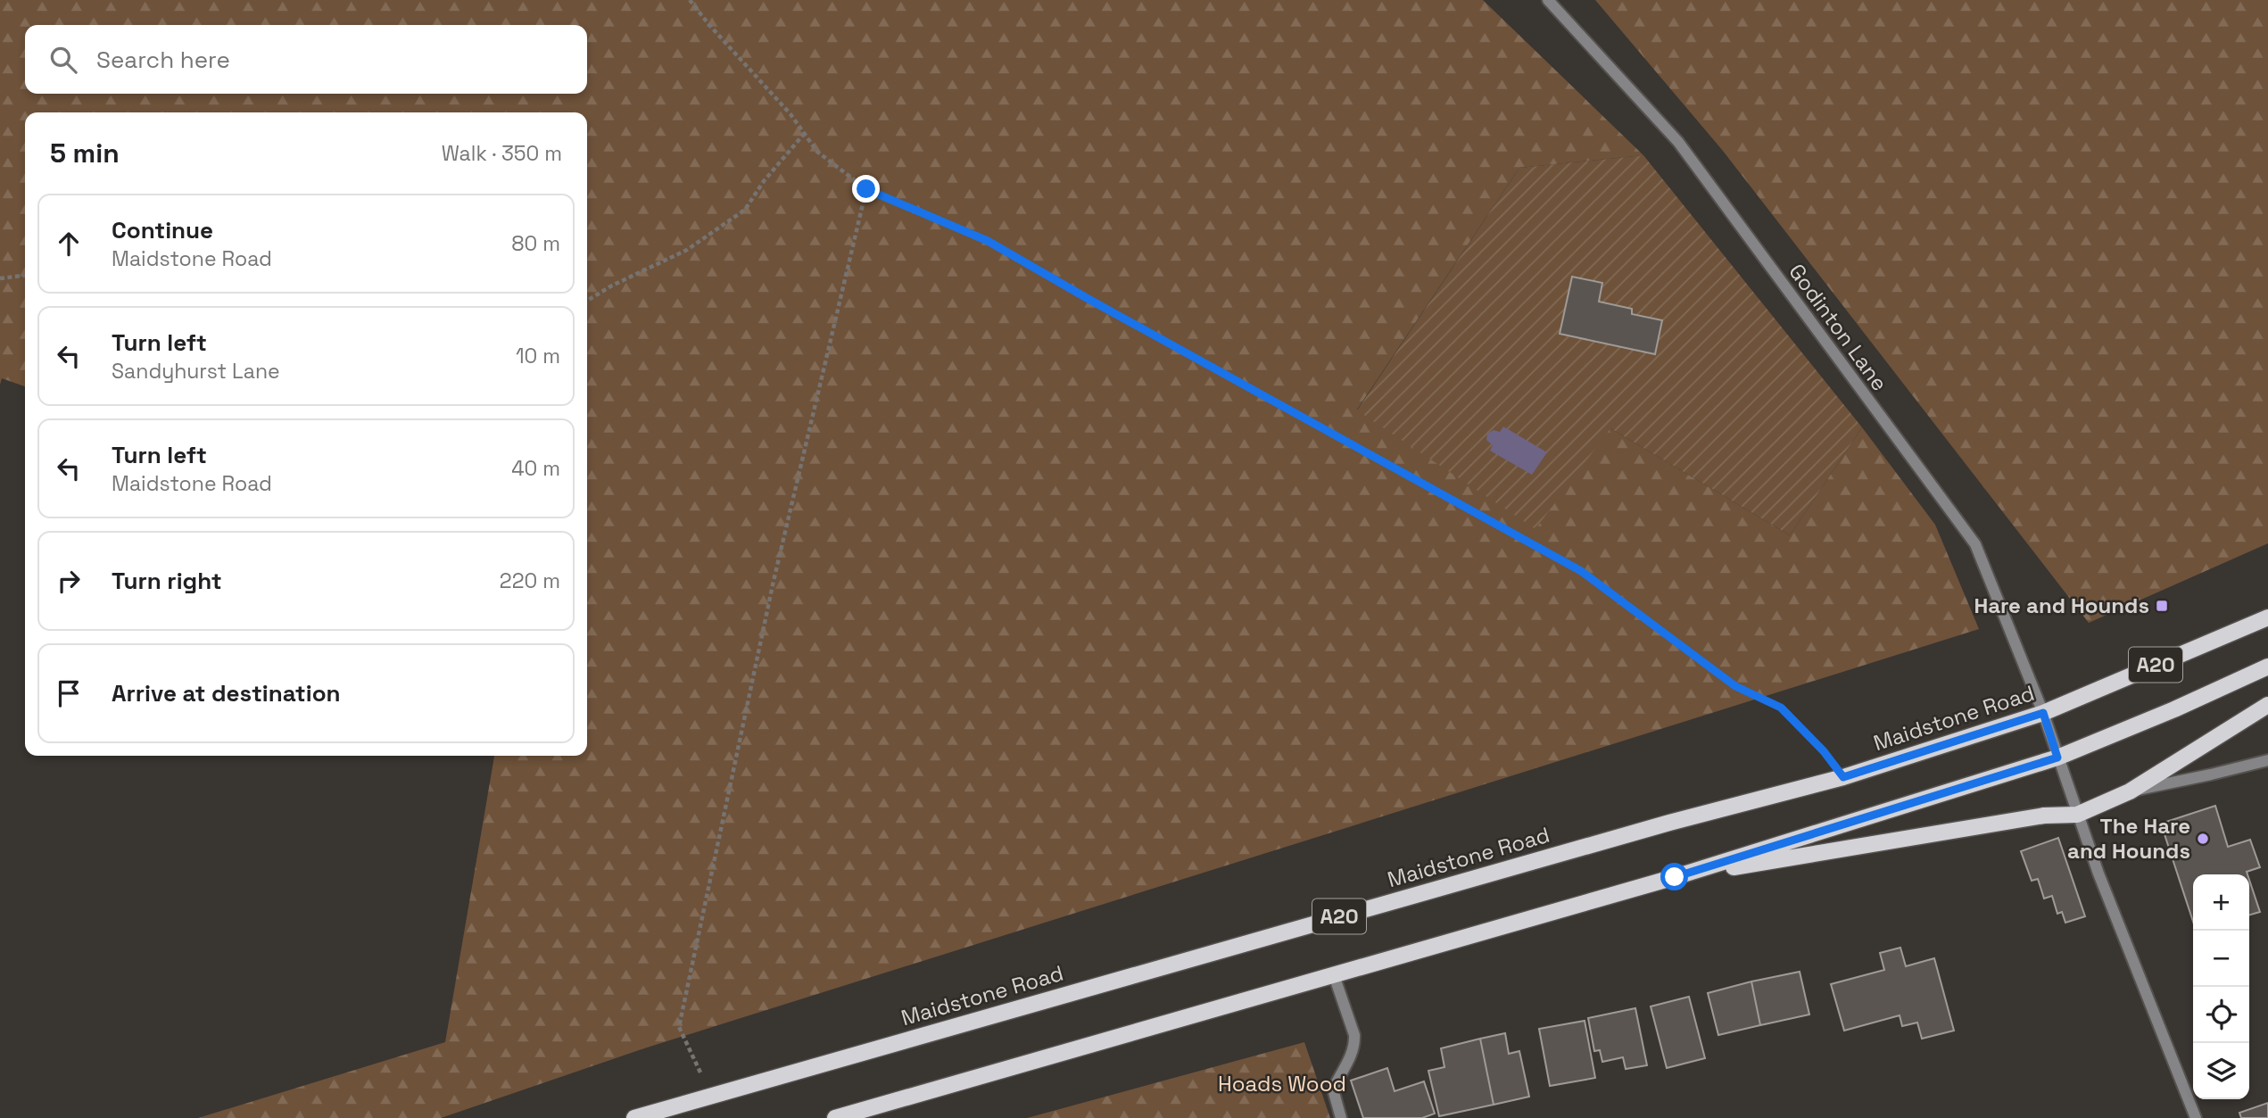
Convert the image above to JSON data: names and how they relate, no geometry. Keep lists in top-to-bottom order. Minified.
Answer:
{"streets":{"main road":["A20","Maidstone Road"],"street":["Godinton Lane"]},"crossings":[["Godinton Lane","A20"],["Godinton Lane","Maidstone Road"]],"parks":["Hoads Wood"],"places":{"transit":["Hare and Hounds"],"other":["The Hare and Hounds"]},"page":{"search":"Search here","heading":["5 min","Walk · 350 m"],"list":[["Continue","Maidstone Road","80 m"],["Turn left","Sandyhurst Lane","10 m"],["Turn left","Maidstone Road","40 m"],["Turn right","220 m"],"Arrive at destination"],"map_buttons":["+","−"]}}
